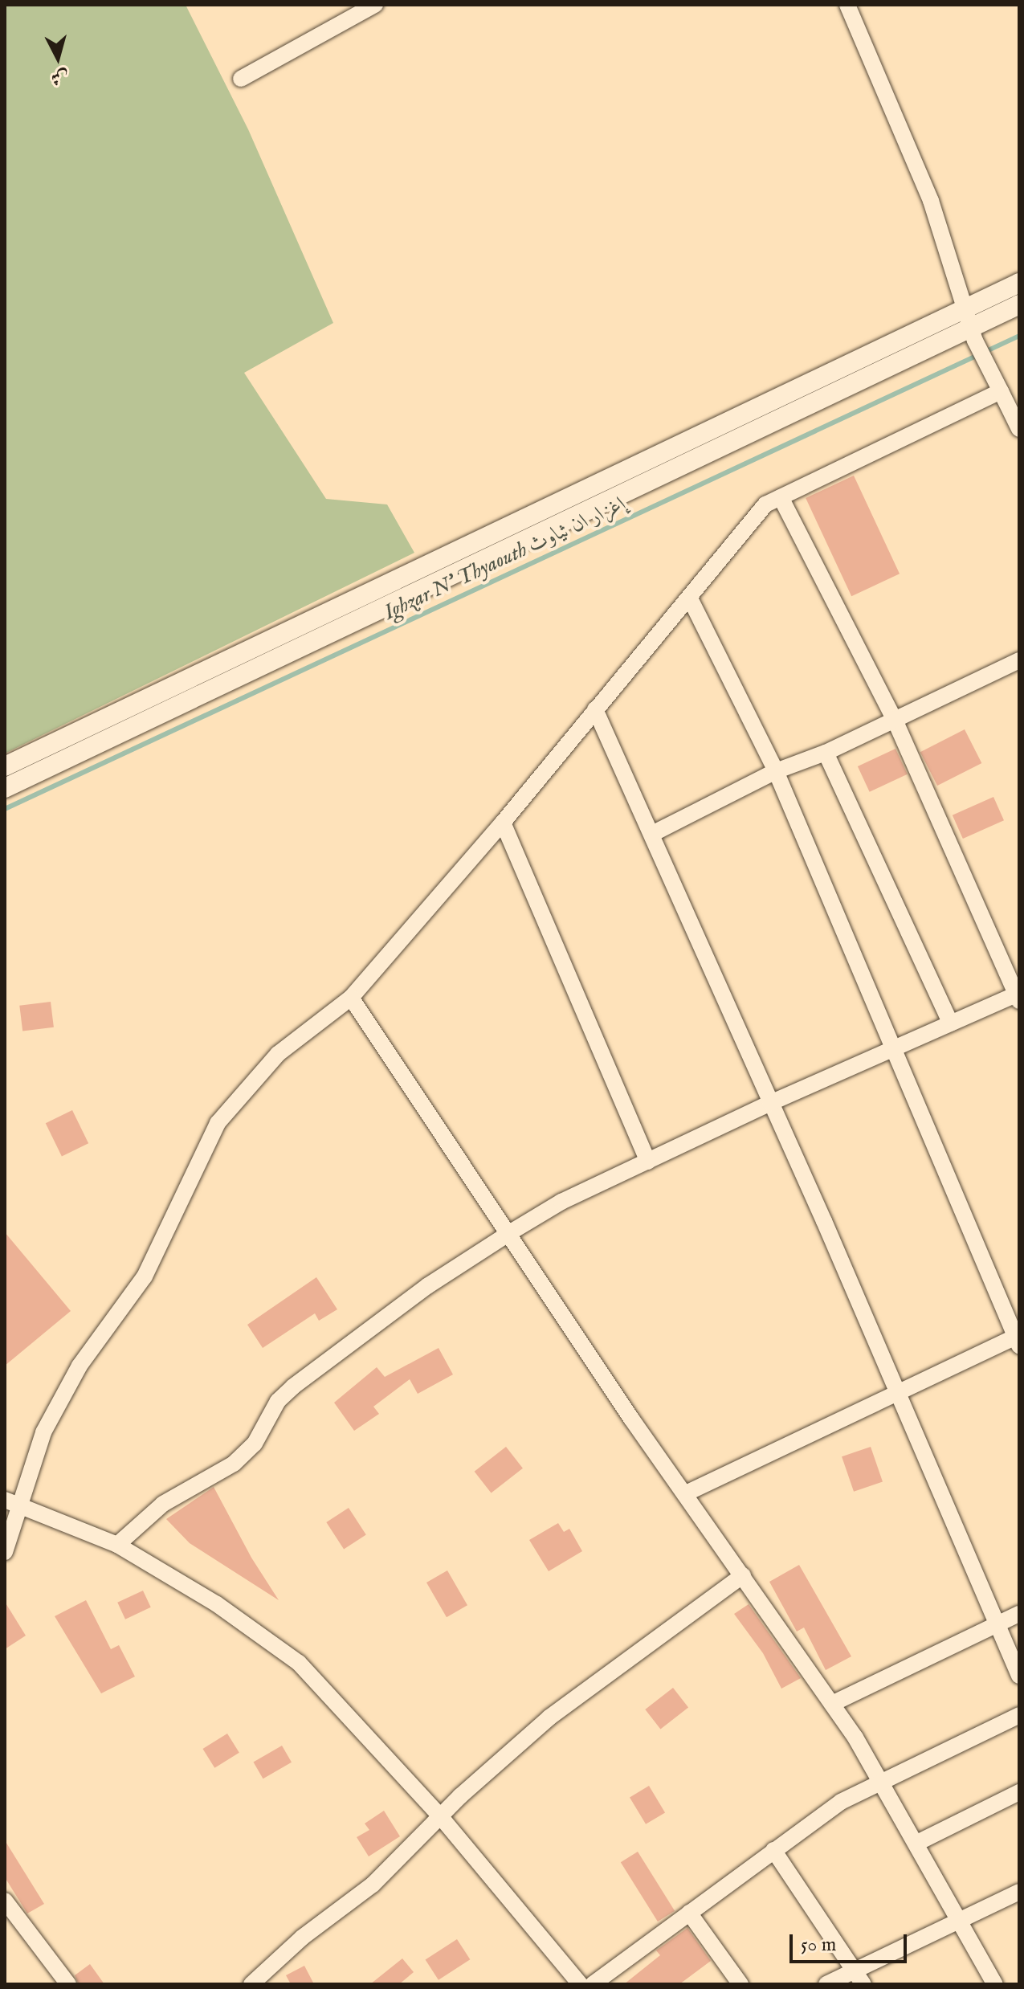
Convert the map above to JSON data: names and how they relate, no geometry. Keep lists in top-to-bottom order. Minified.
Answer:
{"water":["Ighzar N' Thyaouth إغزار ان ثياوث"],"scale_bar":"50 m","north":"bottom"}
